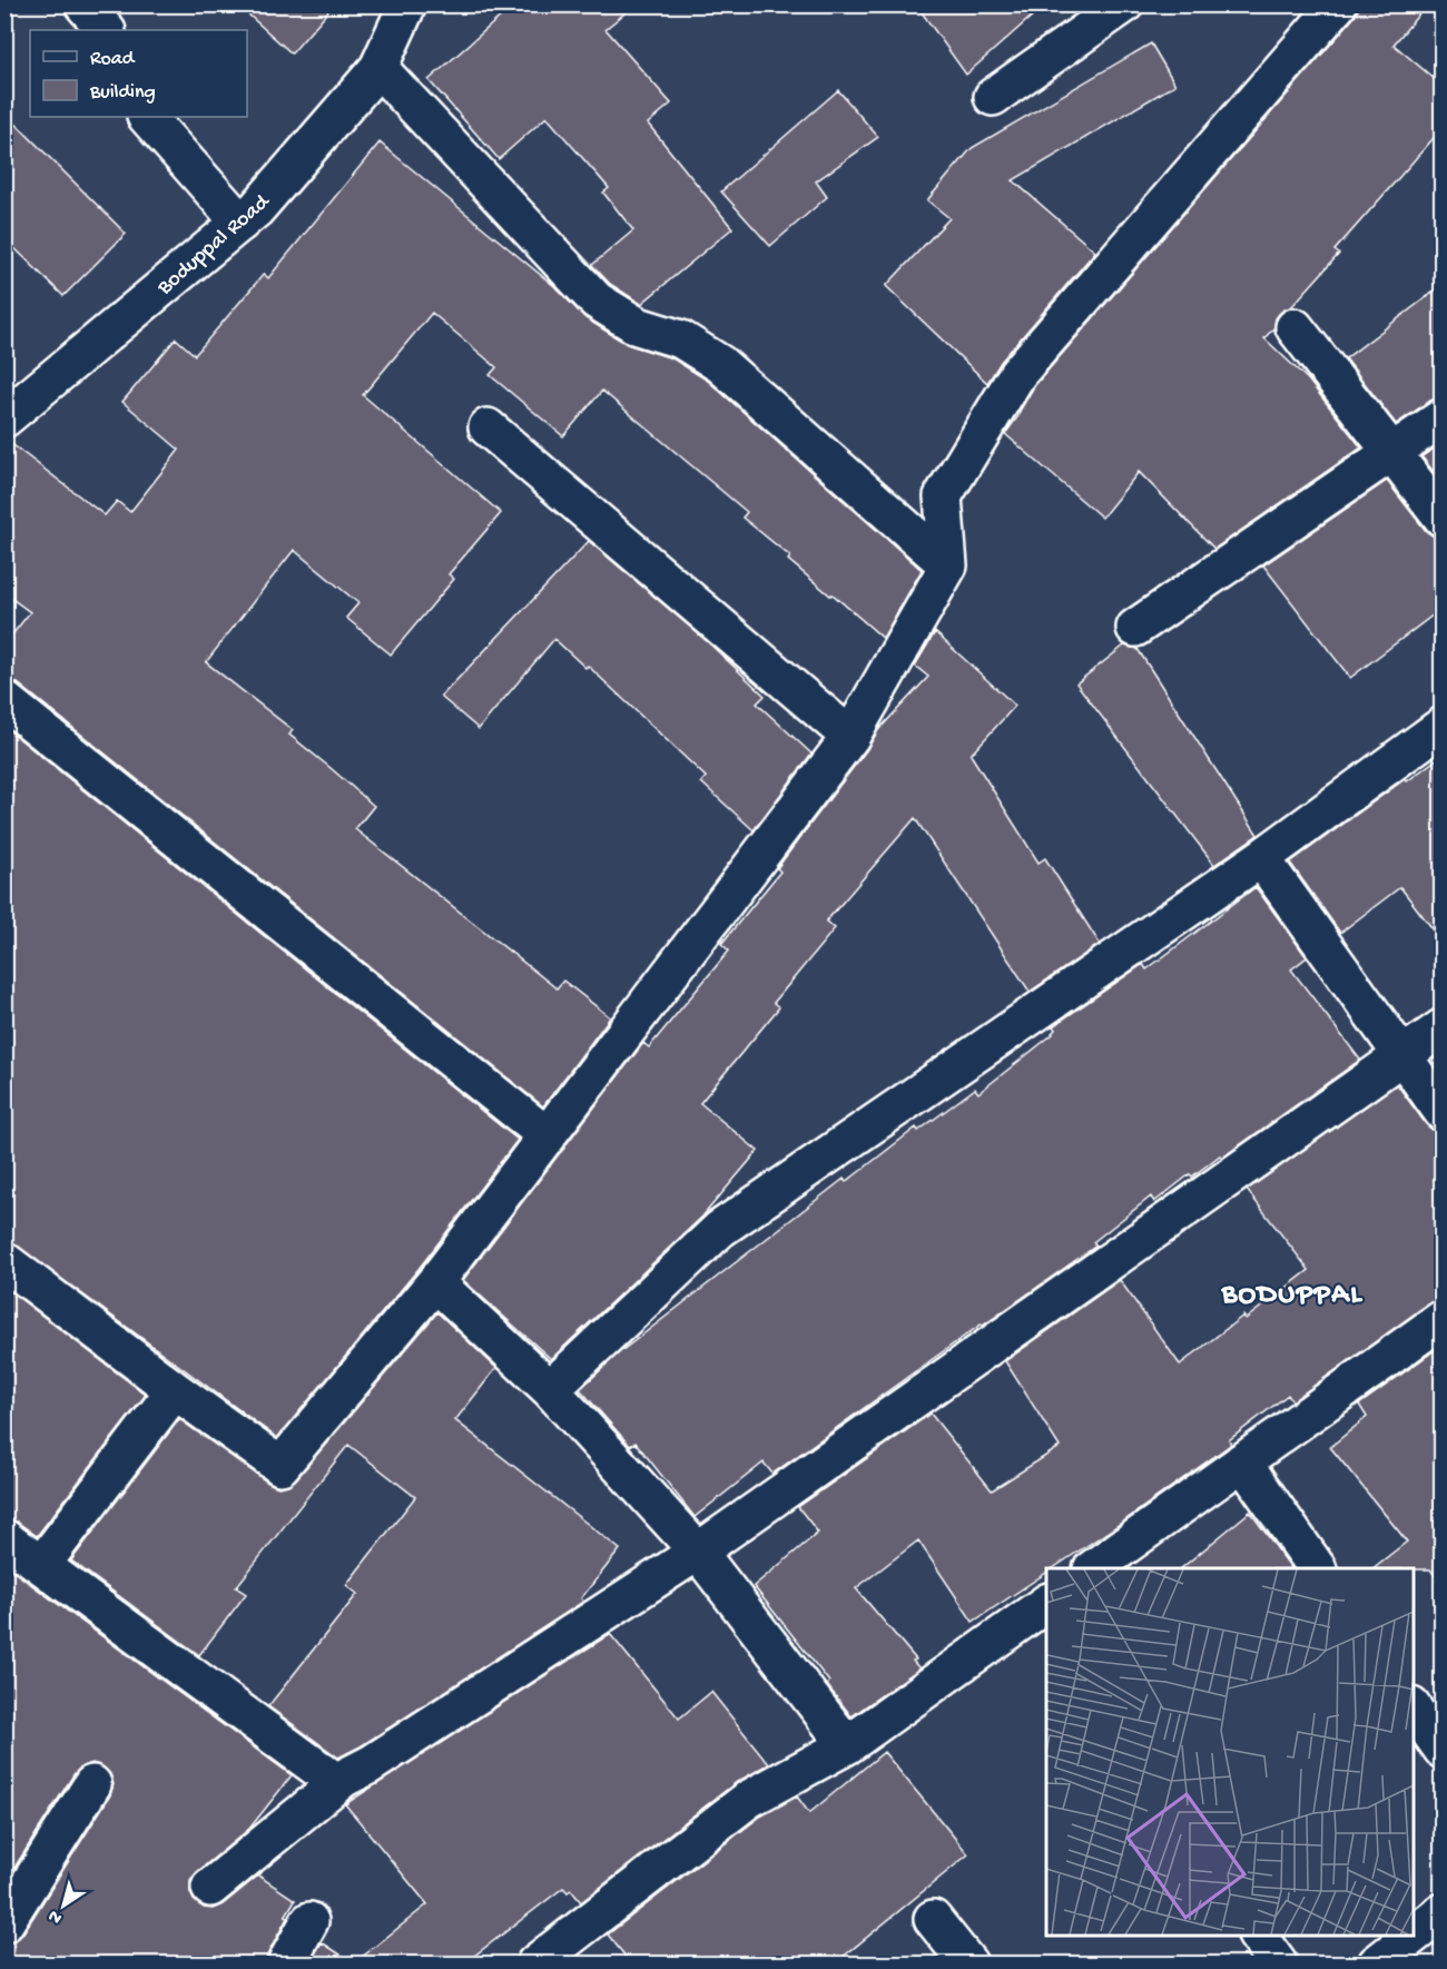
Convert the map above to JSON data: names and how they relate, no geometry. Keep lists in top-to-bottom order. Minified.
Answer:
{"streets":{"street":["Boduppal Road"]},"districts":["BODUPPAL"],"legend":["Road","Building"],"north":"bottom left"}
